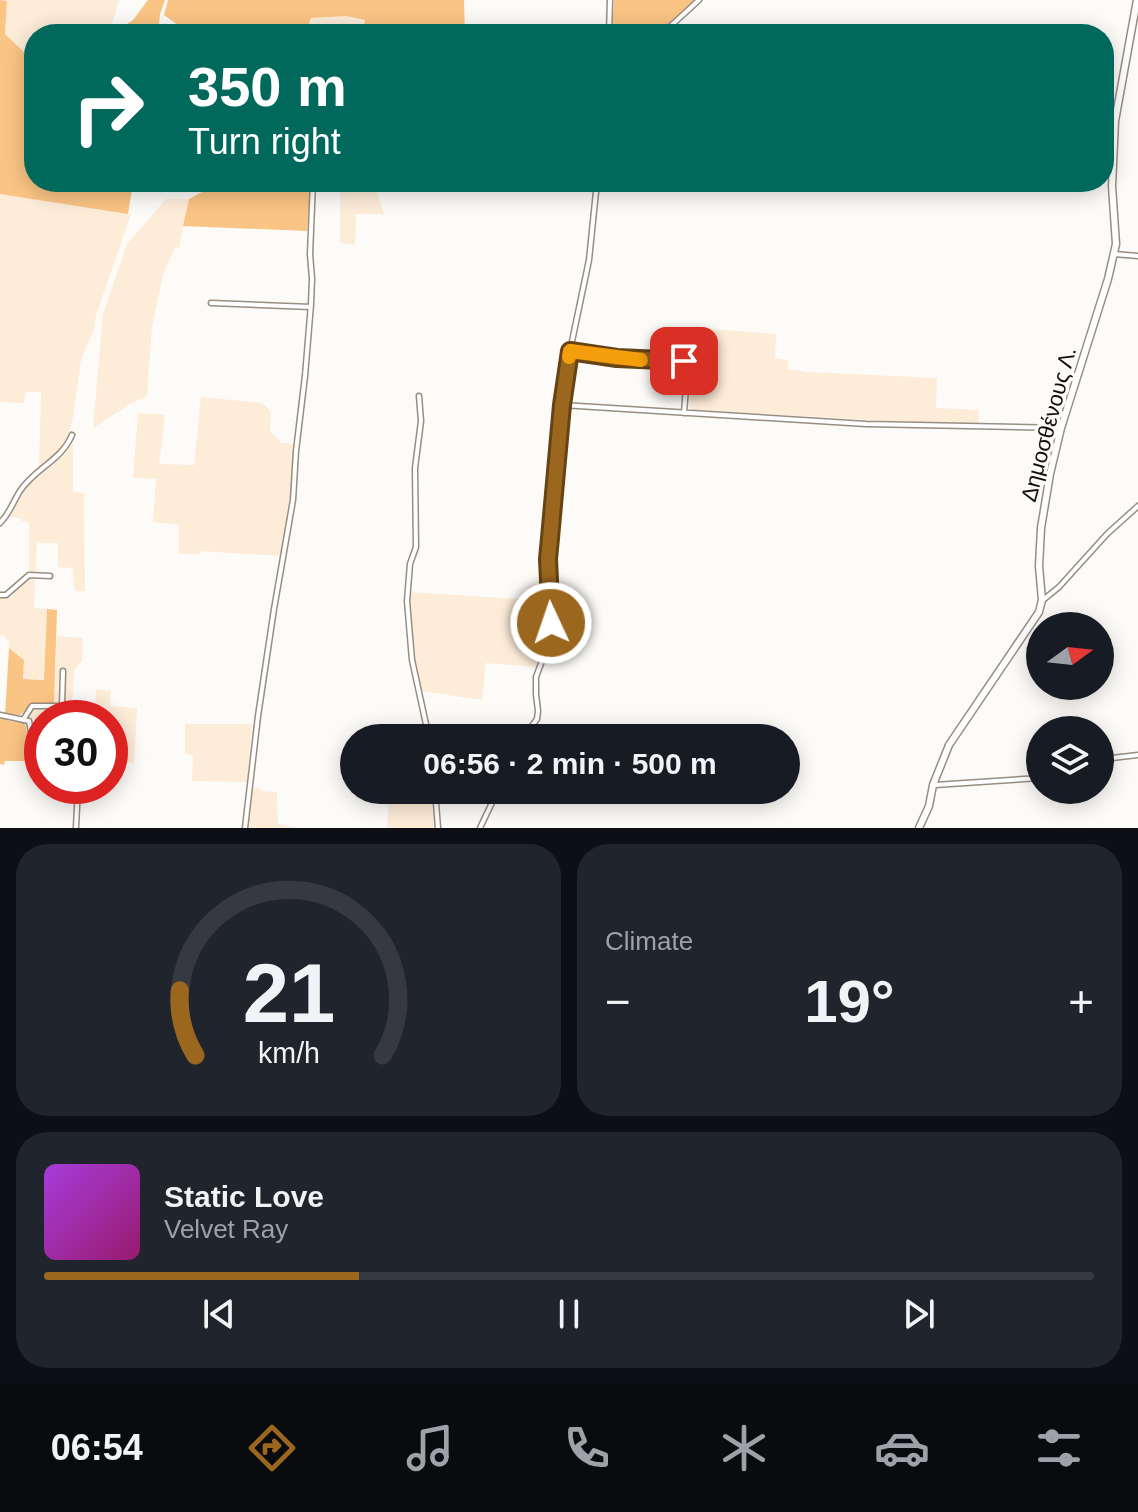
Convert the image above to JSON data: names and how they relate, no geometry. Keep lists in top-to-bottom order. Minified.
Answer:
{"streets":{"street":["Δημοσθένους Λ."]},"north":"right","page":{"turn":["350 m","Turn right"],"limit":"30","trip":"06:56 · 2 min · 500 m","tile":"Climate","heat":["−","19°","+"],"song":["Static Love","Velvet Ray"],"tabs":"06:54","gauge":["21","km/h"]}}
